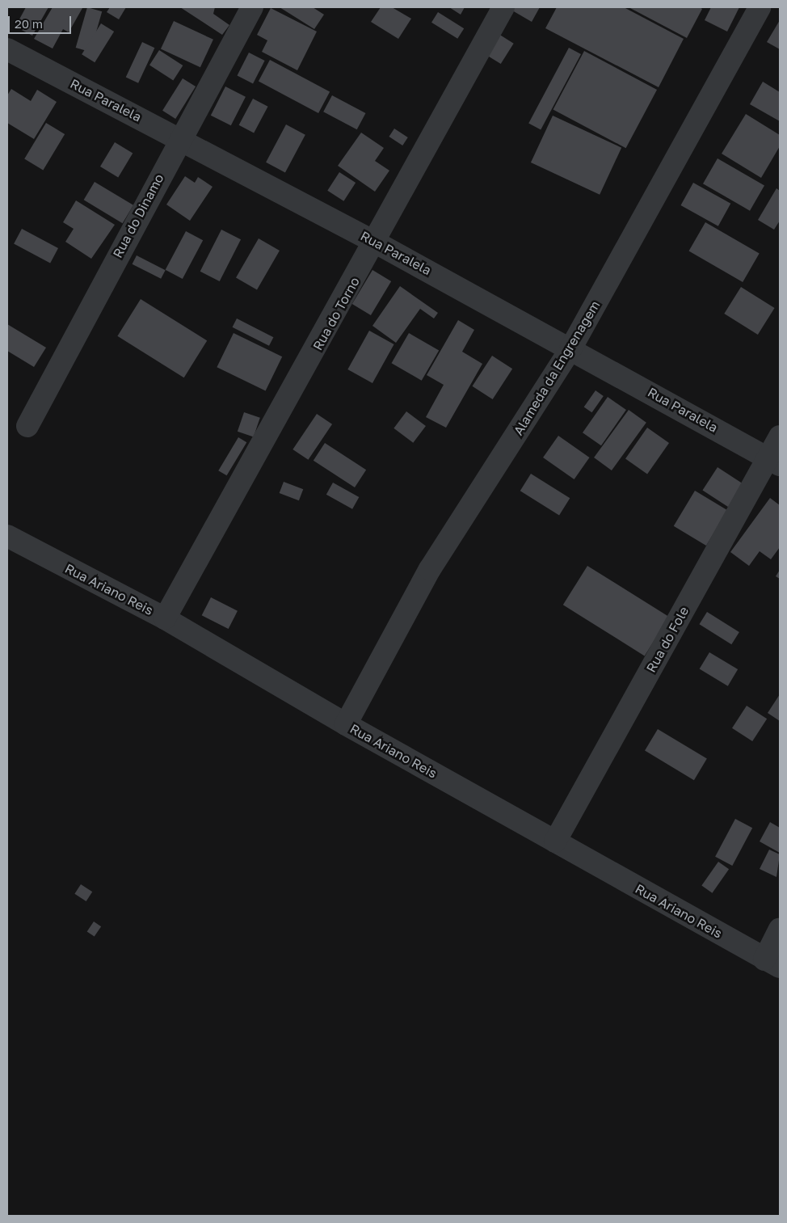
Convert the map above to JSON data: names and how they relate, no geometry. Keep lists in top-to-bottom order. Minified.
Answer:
{"streets":{"street":["Rua Paralela","Rua do Dinamo","Rua do Torno","Alameda da Engrenagem","Rua Ariano Reis","Rua do Fole"]},"crossings":[["Rua Paralela","Rua do Dinamo"],["Rua Paralela","Rua do Torno"],["Rua Paralela","Alameda da Engrenagem"],["Rua Paralela","Rua do Fole"],["Rua do Torno","Rua Ariano Reis"],["Alameda da Engrenagem","Rua Ariano Reis"],["Rua Ariano Reis","Rua do Fole"]],"scale_bar":"20 m"}
